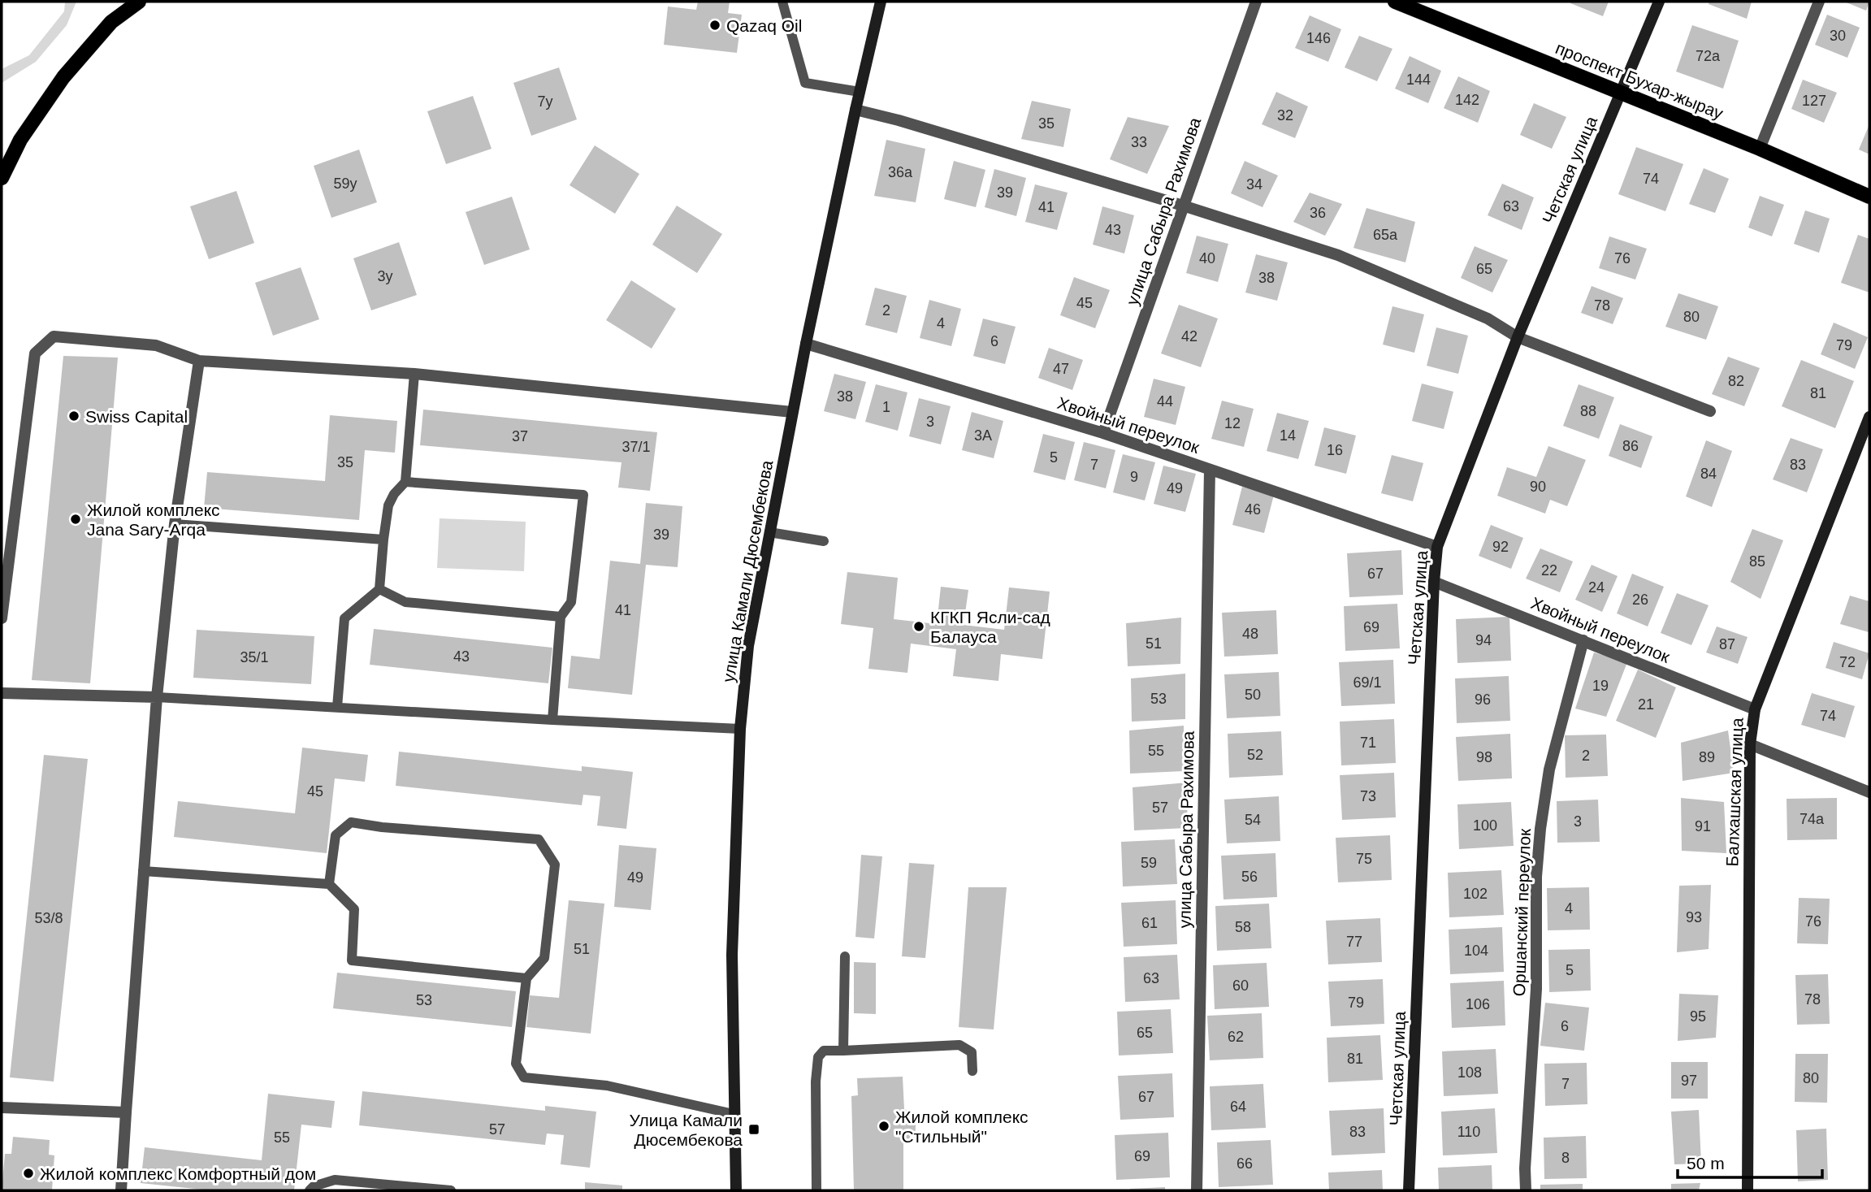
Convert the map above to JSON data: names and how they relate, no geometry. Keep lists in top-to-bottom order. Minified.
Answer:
{"streets":{"main road":["проспект Бухар-жырау"],"street":["Четская улица","улица Сабыра Рахимова","Хвойный переулок","улица Камали Дюсембекова","Балхашская улица","Оршанский переулок"]},"crossings":[["проспект Бухар-жырау","Четская улица"],["Четская улица","Хвойный переулок"],["улица Сабыра Рахимова","Хвойный переулок"],["Хвойный переулок","улица Камали Дюсембекова"],["Хвойный переулок","Балхашская улица"],["Хвойный переулок","Оршанский переулок"]],"places":{"other":["Qazaq Oil","Swiss Capital","Жилой комплекс Jana Sary-Arqa","КГКП Ясли-сад Балауса","Жилой комплекс \"Стильный\"","Жилой комплекс Комфортный дом"],"transit":["Улица Камали Дюсембекова"]},"house_numbers":["30","146","72а","144","142","127","7у","32","35","33","36а","74","59у","34","39","63","41","36","43","65а","40","76","65","3у","38","45","78","2","80","4","42","6","79","47","82","81","38","44","1","88","3","12","3А","14","37","86","37/1","16","5","35","7","83","84","9","90","49","46","39","92","85","22","67","24","26","41","69","48","94","51","87","43","35/1","72","69/1","19","50","53","96","21","74","71","55","52","2","98","89","45","73","57","74а","54","3","100","91","75","59","56","49","102","4","93","53/8","76","61","58","77","51","104","5","63","60","78","53","79","106","95","6","65","62","81","108","80","97","7","67","64","57","83","110","55","69","8","66"],"scale_bar":"50 m"}
